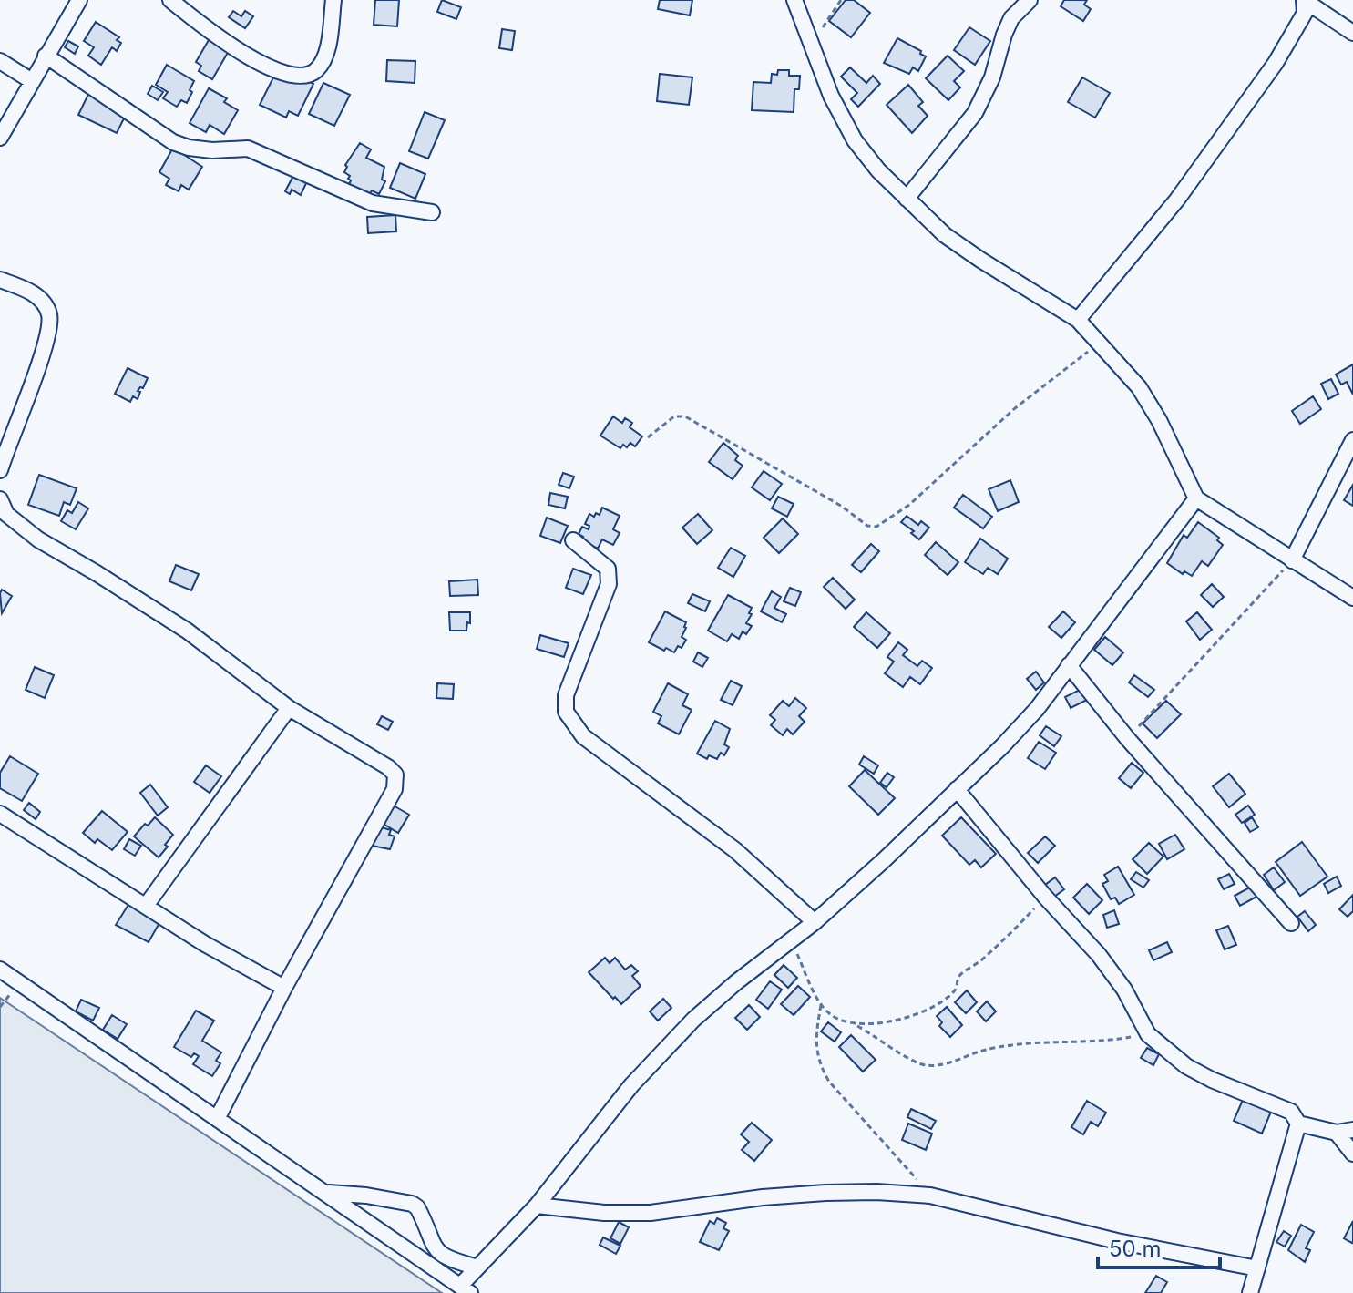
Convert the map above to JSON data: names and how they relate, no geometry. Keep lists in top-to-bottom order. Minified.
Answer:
{"scale_bar":"50 m"}
